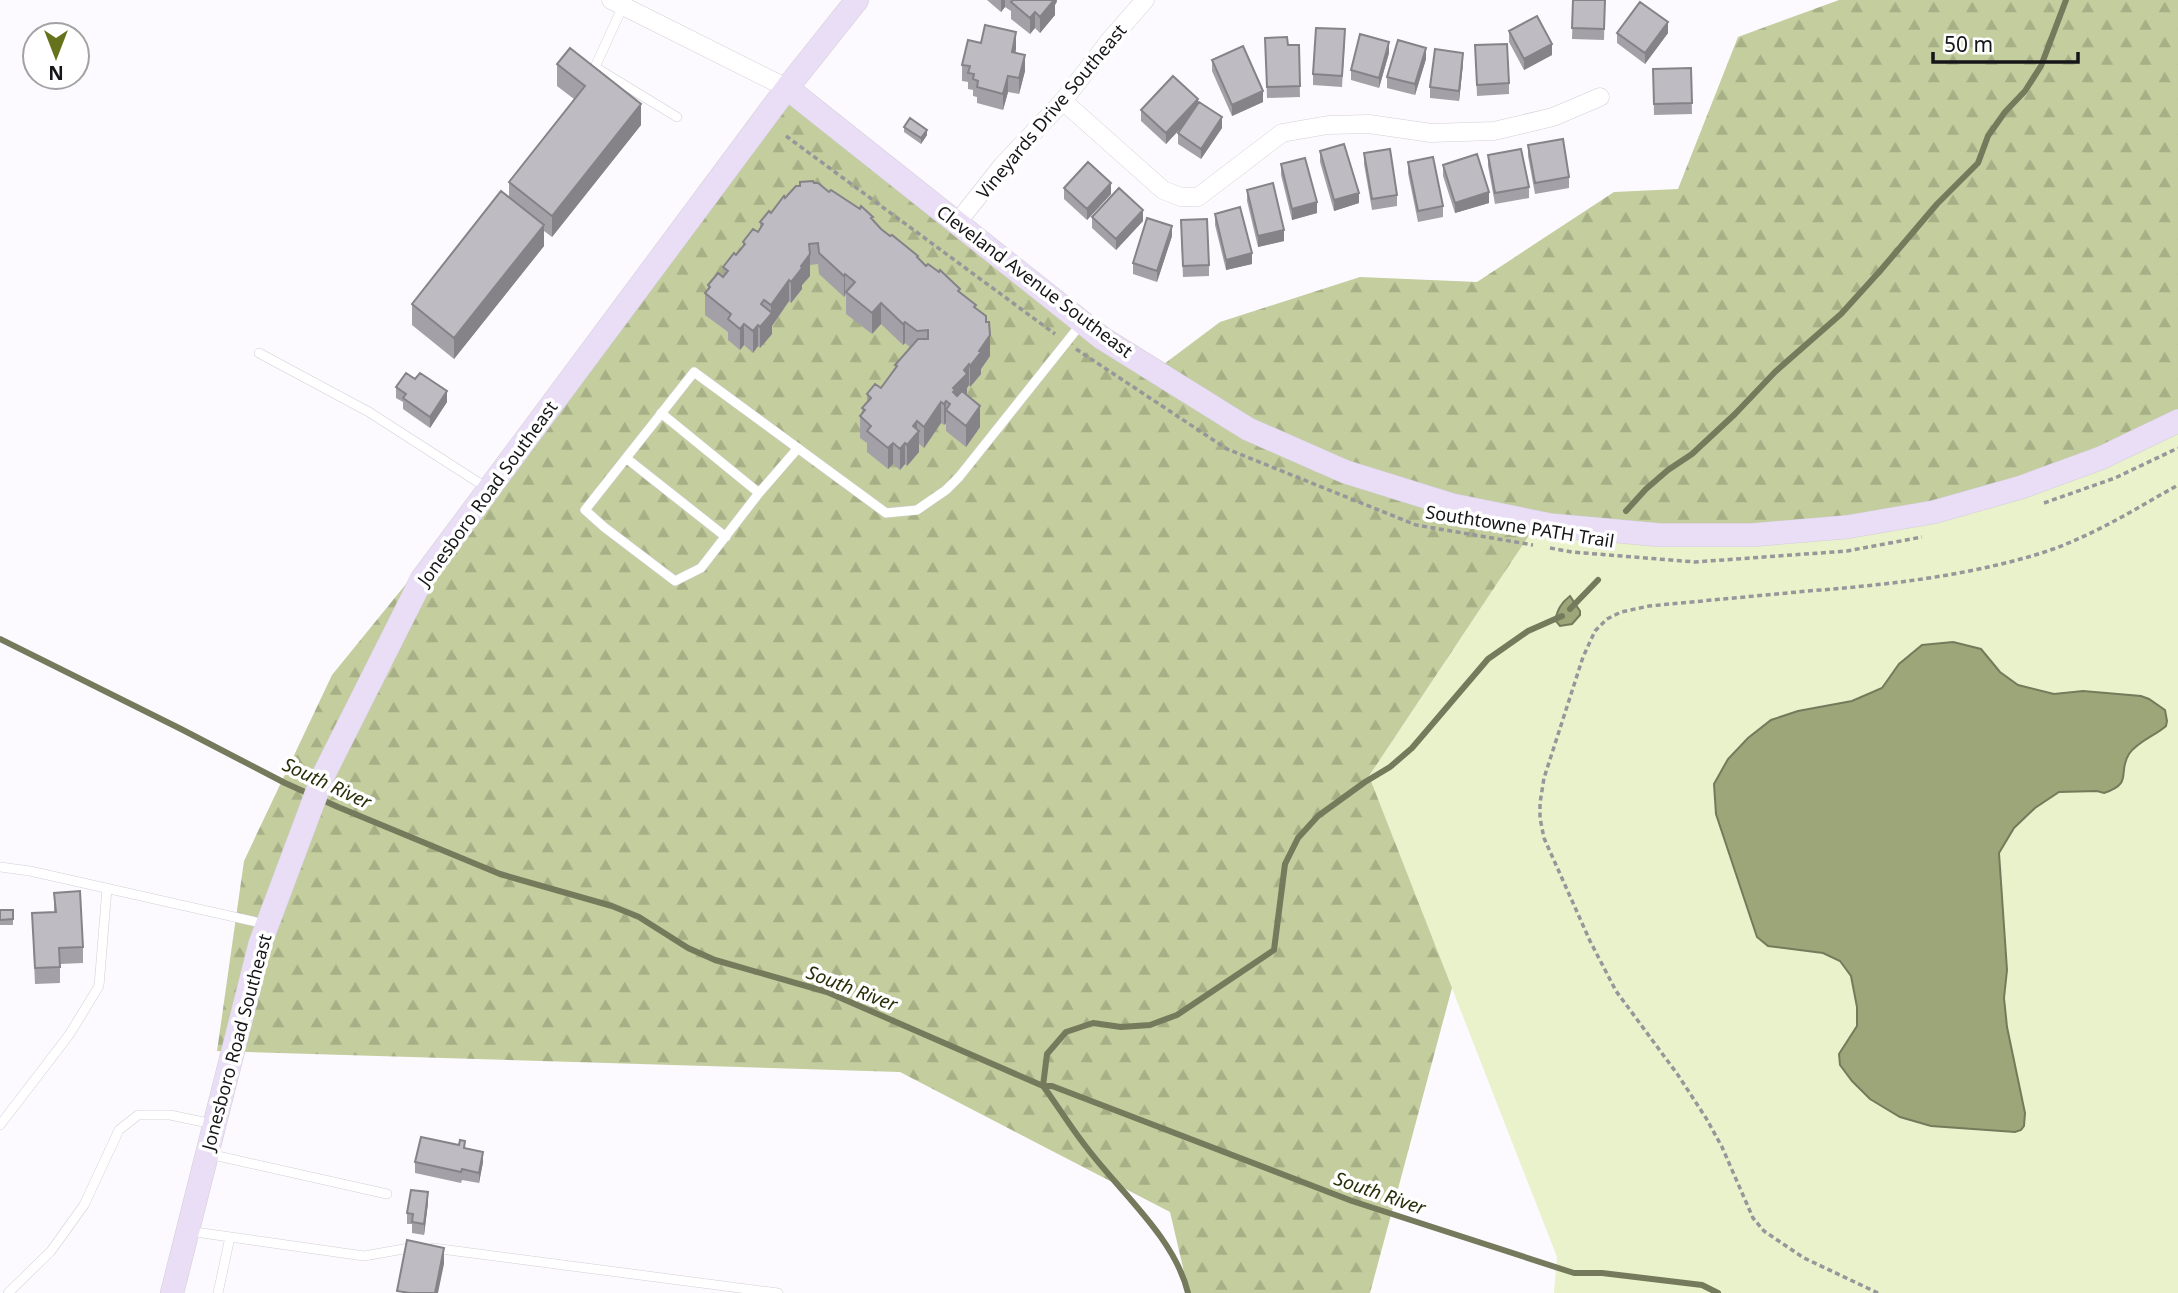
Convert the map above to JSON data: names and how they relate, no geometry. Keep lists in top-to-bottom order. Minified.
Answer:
{"streets":{"main road":["Cleveland Avenue Southeast","Jonesboro Road Southeast"],"street":["Vineyards Drive Southeast"],"path":["Southtowne PATH Trail"]},"crossings":[["Vineyards Drive Southeast","Cleveland Avenue Southeast"],["Cleveland Avenue Southeast","Jonesboro Road Southeast"]],"water":["South River"],"scale_bar":"50 m","north":"bottom"}
